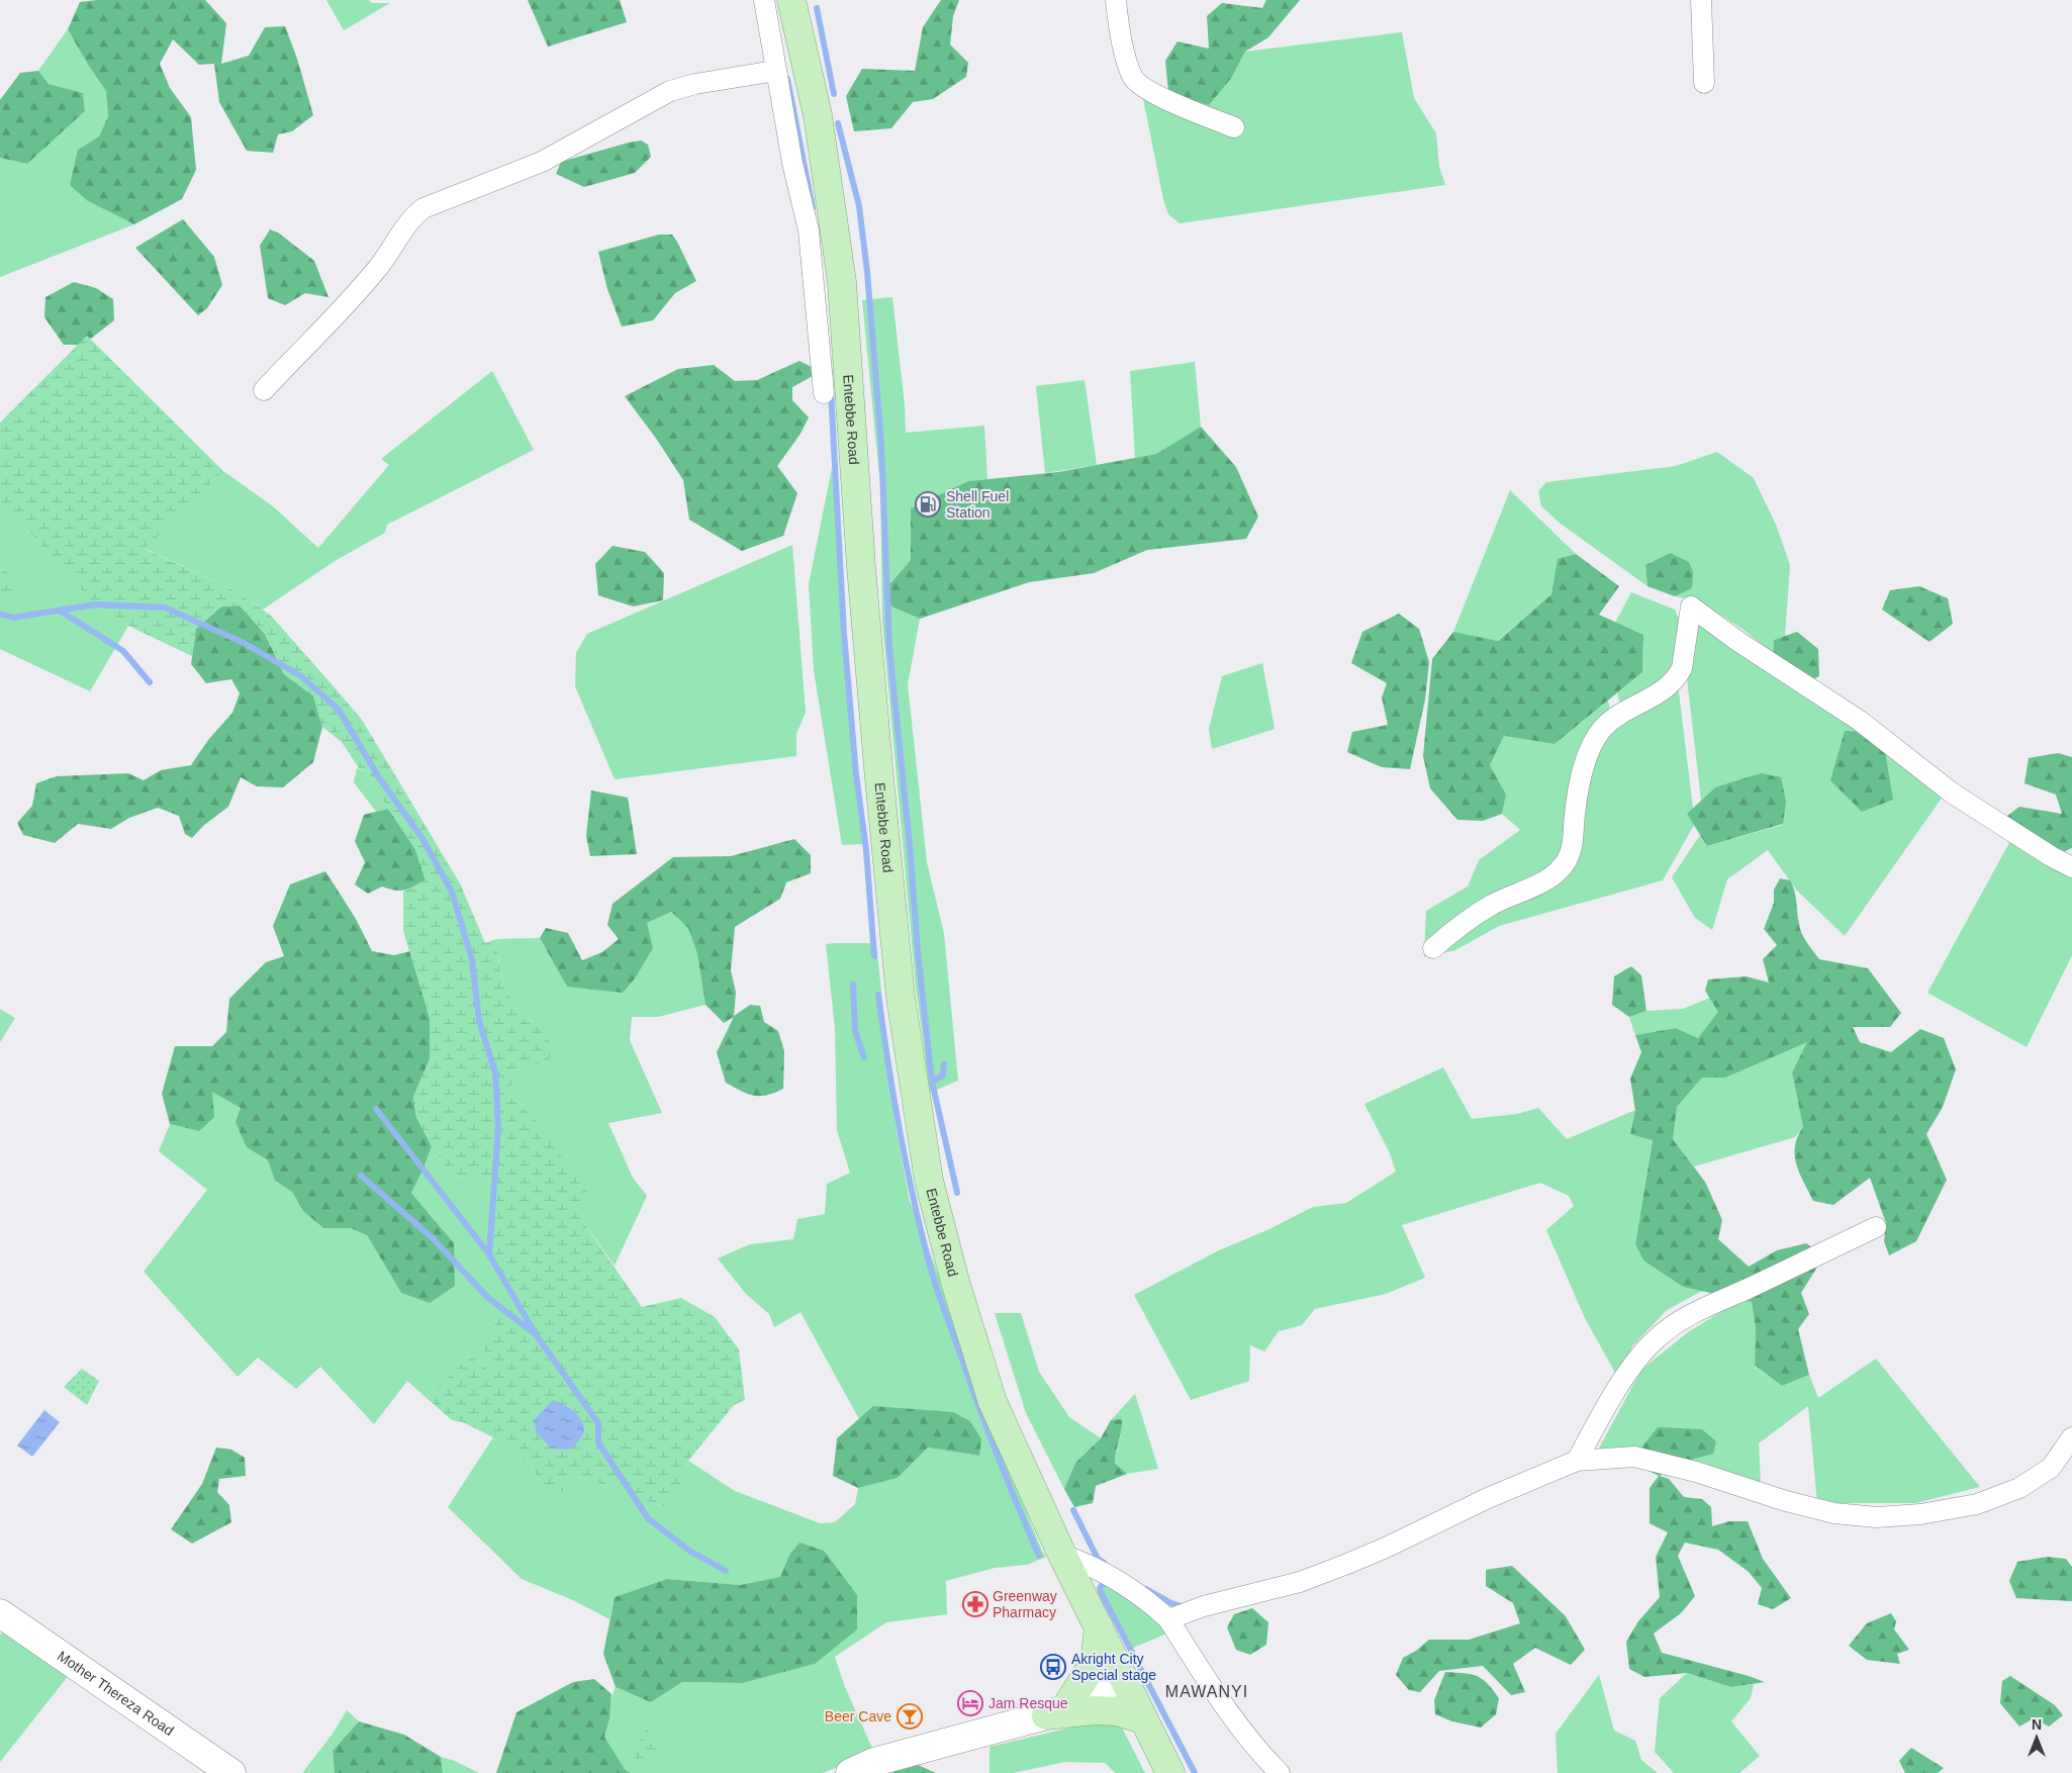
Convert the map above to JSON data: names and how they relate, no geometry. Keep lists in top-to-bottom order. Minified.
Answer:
{"streets":{"main road":["Entebbe Road"],"street":["Mother Thereza Road"]},"districts":["MAWANYI"],"places":{"fuel station":["Shell Fuel Station"],"pharmacy":["Greenway Pharmacy"],"bus stop":["Akright City Special stage"],"hotel":["Jam Resque"],"bar":["Beer Cave"]},"north":"top"}
